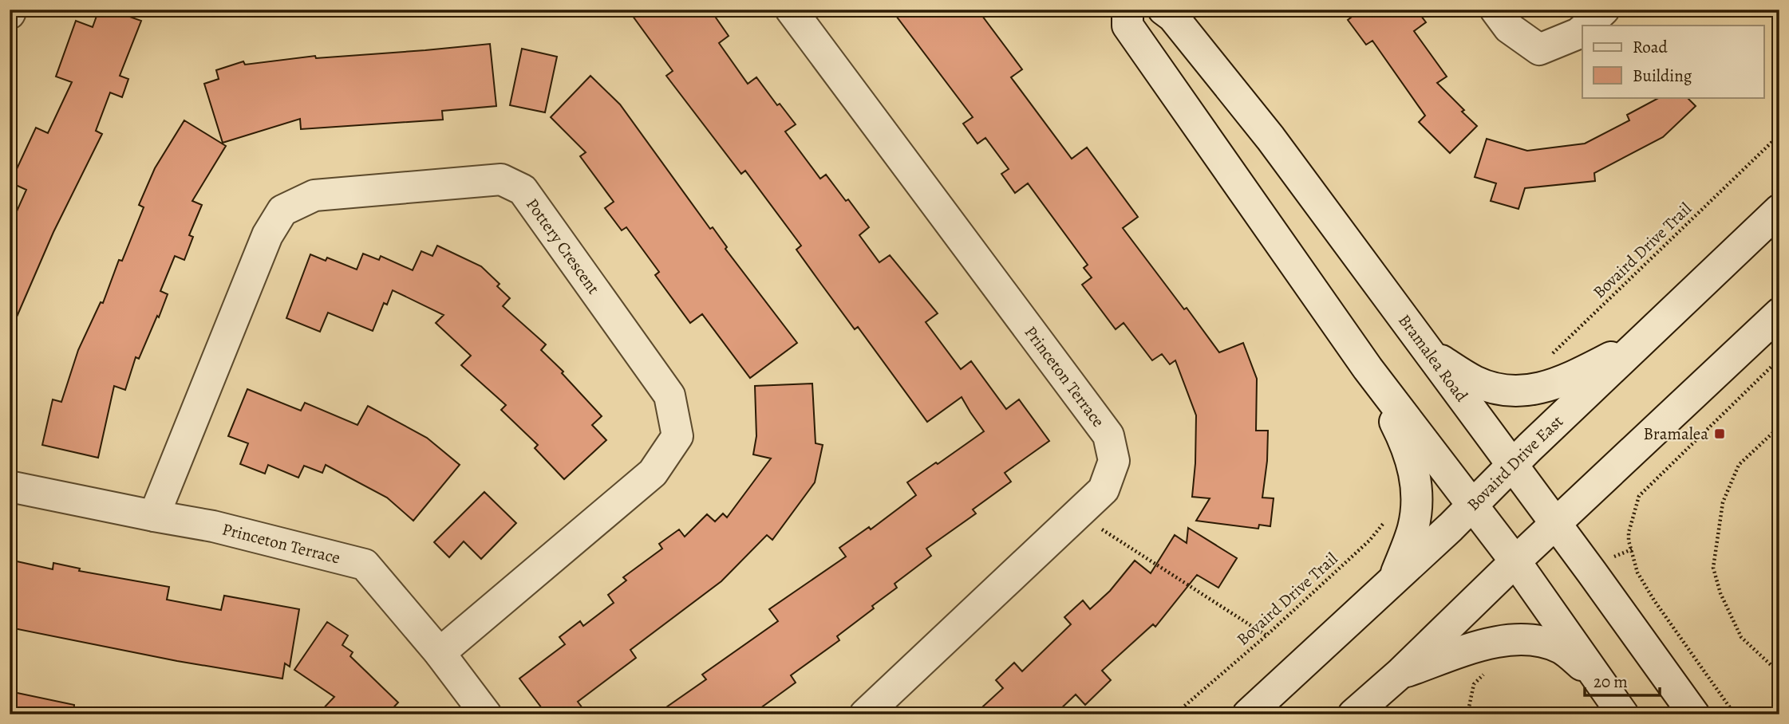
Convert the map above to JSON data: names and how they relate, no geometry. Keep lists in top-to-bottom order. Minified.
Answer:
{"streets":{"main road":["Pottery Crescent","Bramalea Road","Princeton Terrace","Bovaird Drive East"],"path":["Bovaird Drive Trail"]},"crossings":[["Pottery Crescent","Princeton Terrace"],["Bramalea Road","Bovaird Drive East"]],"places":{"transit":["Bramalea"]},"legend":["Road","Building"],"scale_bar":"20 m"}
